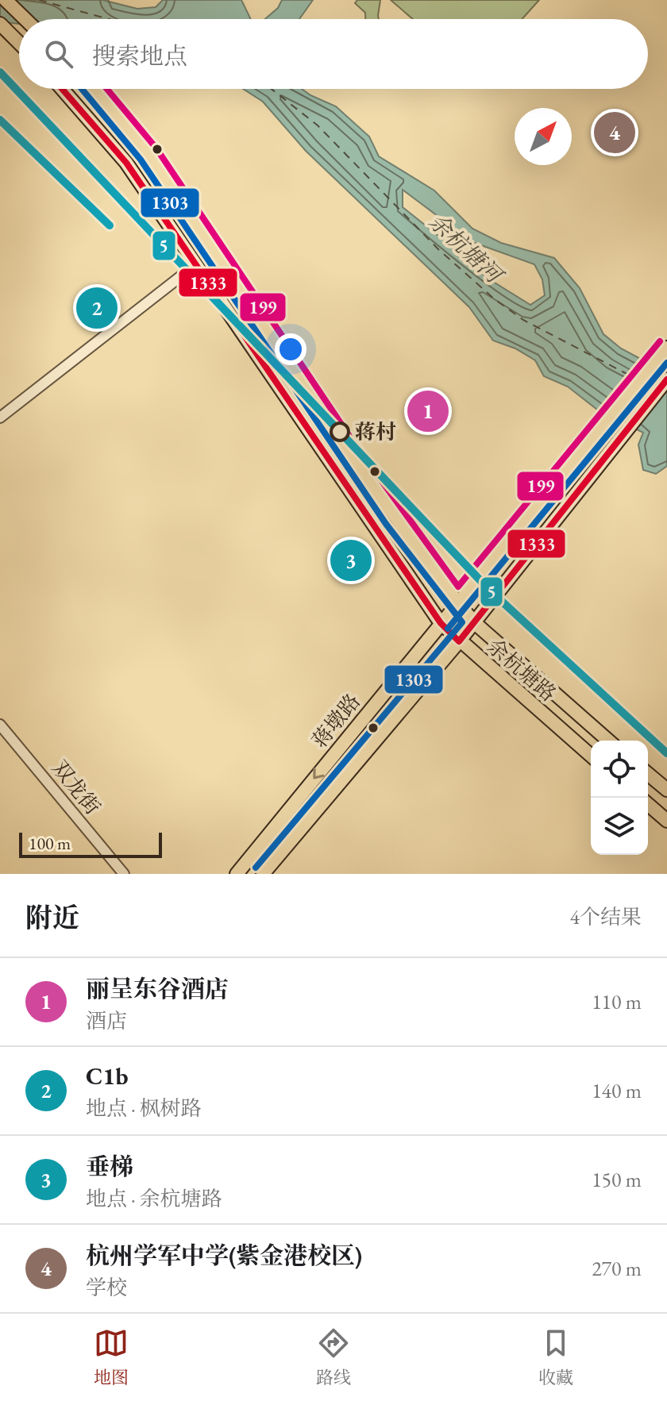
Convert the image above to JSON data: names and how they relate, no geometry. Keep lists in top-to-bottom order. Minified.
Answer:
{"streets":{"main road":["余杭塘路","蒋墩路"],"street":["双龙街"]},"crossings":[["余杭塘路","蒋墩路"]],"water":["余杭塘河"],"places":["蒋村"],"lines":["transit line 5","transit line 1333","transit line 1303","transit line 199"],"scale_bar":"100 m","north":"top right","page":{"search":"搜索地点","pins":["4","2","1","3"],"scale":"100 m","heading":["附近","4个结果"],"list":[{"mark":"1","name":"丽呈东谷酒店","note":"酒店","value":"110 m"},{"mark":"2","name":"C1b","note":"地点 · 枫树路","value":"140 m"},{"mark":"3","name":"垂梯","note":"地点 · 余杭塘路","value":"150 m"},{"mark":"4","name":"杭州学军中学(紫金港校区)","note":"学校","value":"270 m"}],"nav":["地图","路线","收藏"]}}
